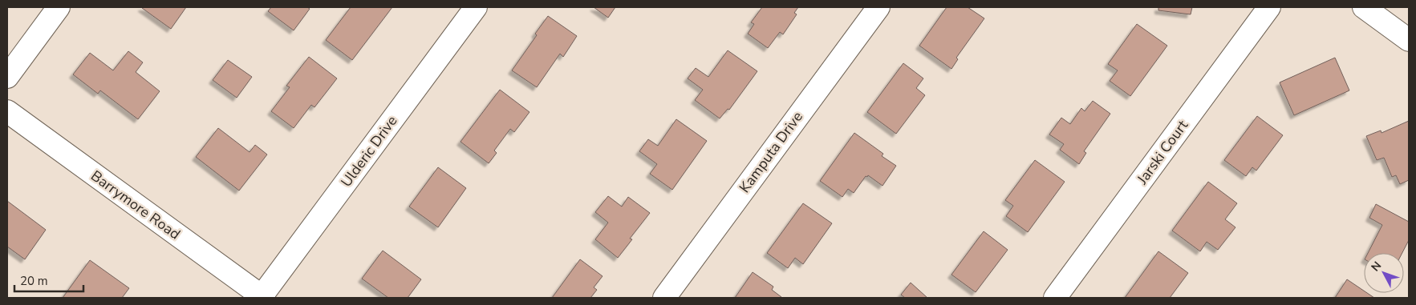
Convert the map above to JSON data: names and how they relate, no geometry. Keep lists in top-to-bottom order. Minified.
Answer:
{"streets":{"street":["Ulderic Drive","Kamputa Drive","Jarski Court","Barrymore Road"]},"crossings":[["Ulderic Drive","Barrymore Road"]],"scale_bar":"20 m","north":"top left"}
